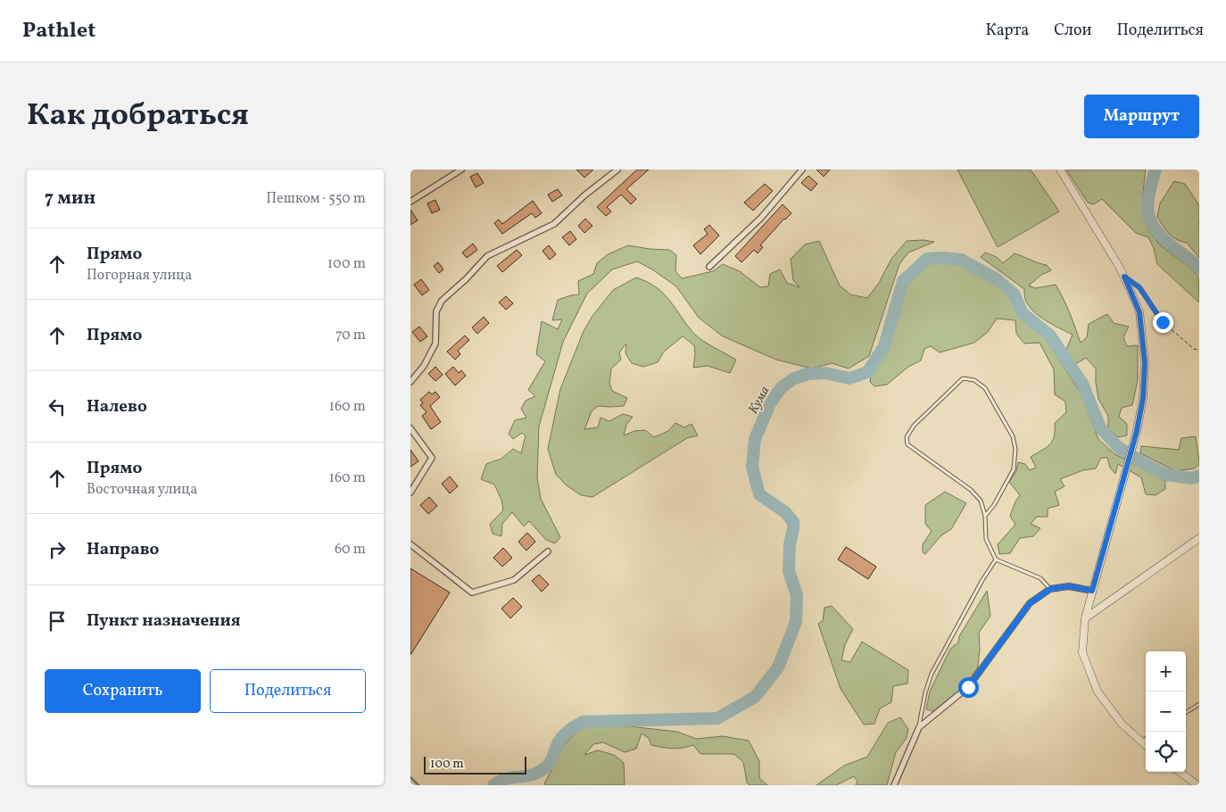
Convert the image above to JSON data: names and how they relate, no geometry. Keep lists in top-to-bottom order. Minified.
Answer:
{"water":["Кума"],"scale_bar":"100 m","page":{"header":"Pathlet","nav":["Карта","Слои","Поделиться"],"title":"Как добраться","buttons":["Маршрут",["Сохранить","Поделиться"]],"heading":["7 мин","Пешком · 550 m"],"list":[["Прямо","Погорная улица","100 m"],["Прямо","70 m"],["Налево","160 m"],["Прямо","Восточная улица","160 m"],["Направо","60 m"],"Пункт назначения"],"map_buttons":["+","−"],"scale":"100 m"}}
